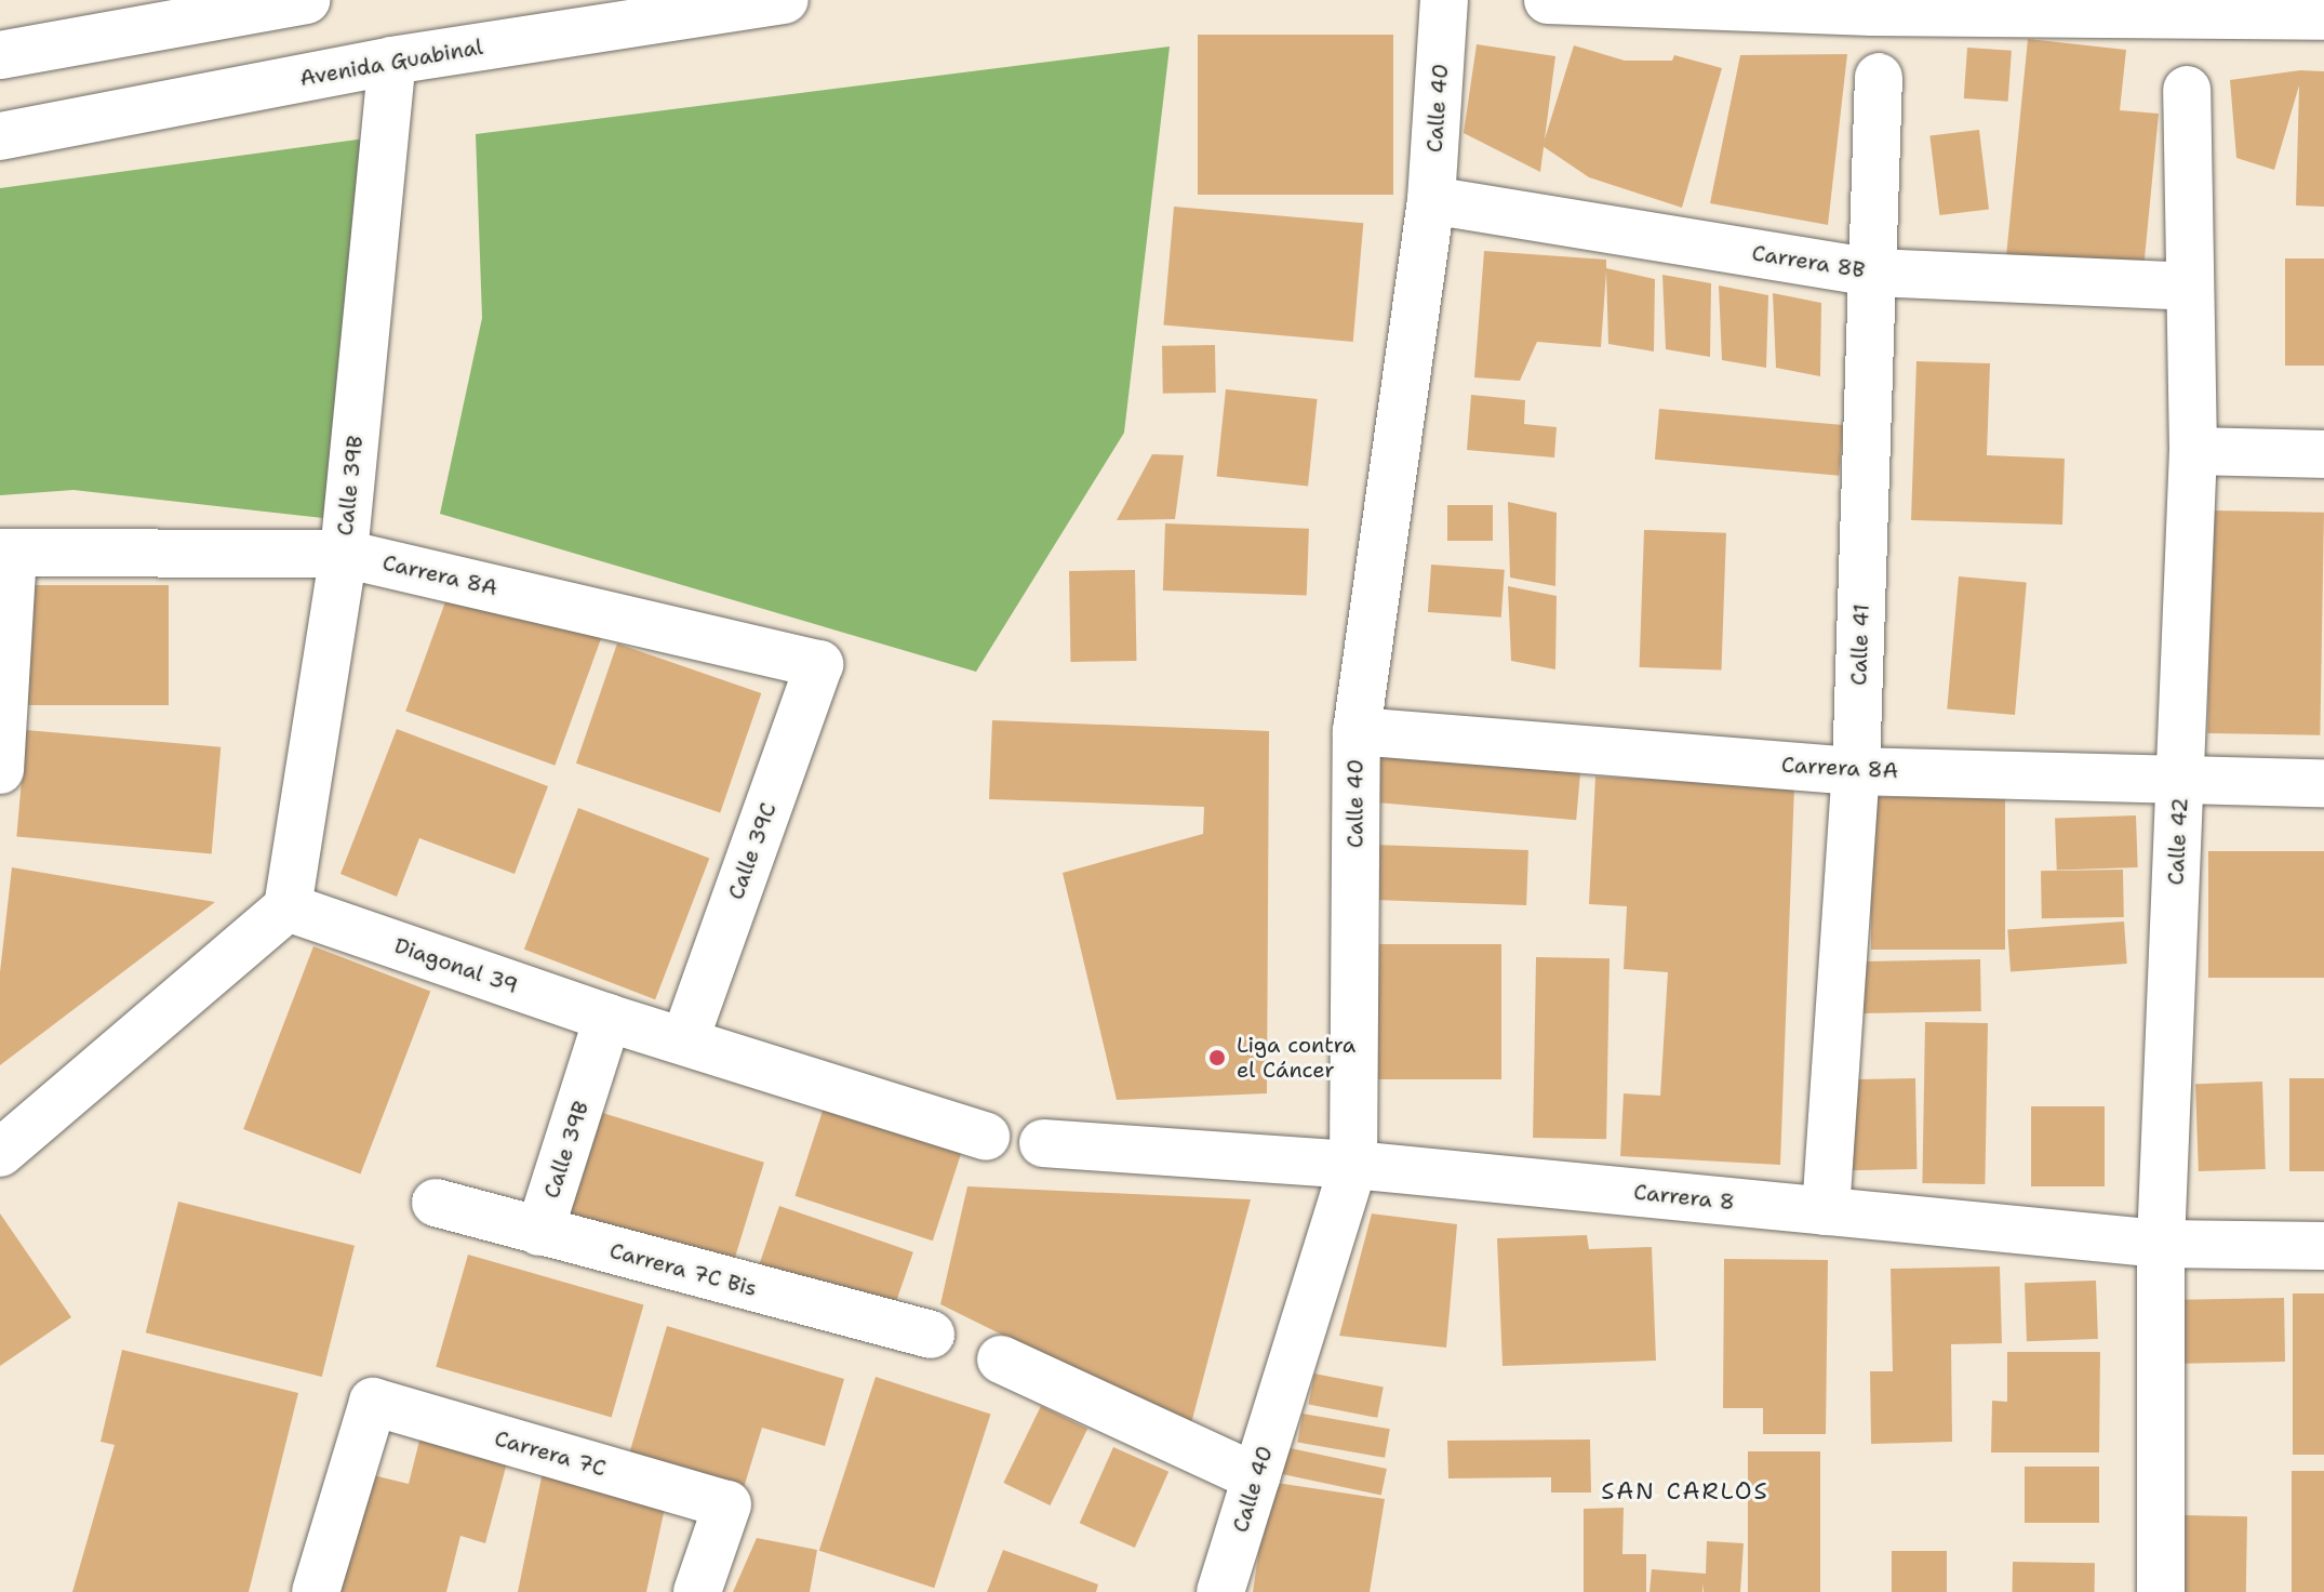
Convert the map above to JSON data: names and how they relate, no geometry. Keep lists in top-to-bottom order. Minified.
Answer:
{"streets":{"street":["Avenida Guabinal","Calle 40","Carrera 8B","Calle 39B","Carrera 8A","Calle 41","Calle 42","Calle 39C","Diagonal 39","Carrera 8","Carrera 7C Bis","Carrera 7C"]},"crossings":[["Avenida Guabinal","Calle 39B"],["Calle 40","Carrera 8B"],["Calle 40","Carrera 8A"],["Calle 40","Carrera 8"],["Carrera 8B","Calle 41"],["Carrera 8B","Calle 42"],["Calle 39B","Carrera 8A"],["Calle 39B","Diagonal 39"],["Calle 39B","Carrera 7C Bis"],["Carrera 8A","Calle 41"],["Carrera 8A","Calle 42"],["Carrera 8A","Calle 39C"],["Calle 41","Carrera 8"],["Calle 42","Carrera 8"],["Calle 39C","Diagonal 39"]],"districts":["SAN CARLOS"],"places":["Liga contra el Cáncer"]}
